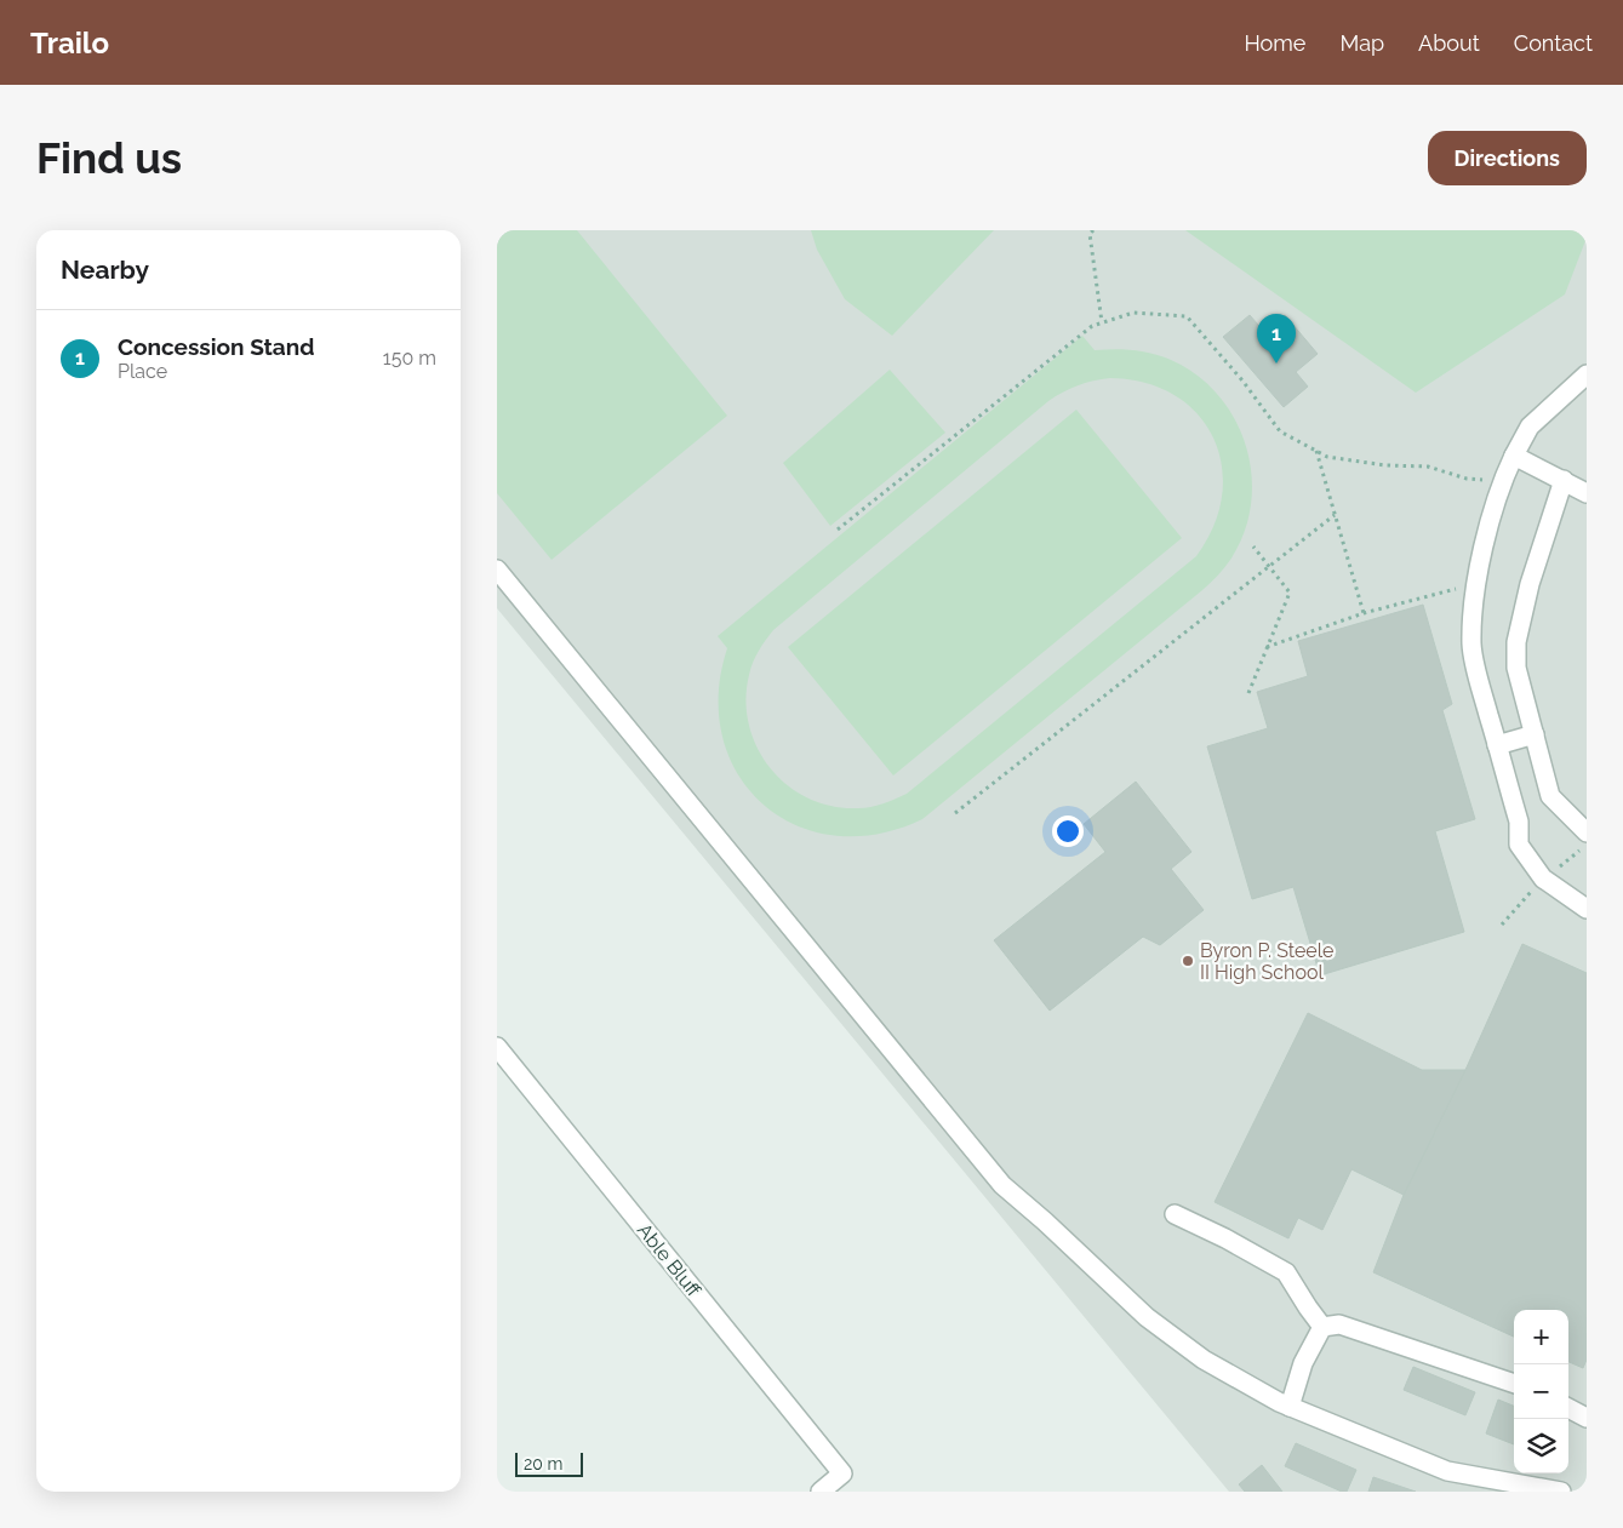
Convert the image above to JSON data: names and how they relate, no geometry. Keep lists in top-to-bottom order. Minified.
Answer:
{"streets":{"street":["Able Bluff"]},"places":["Byron P. Steele II High School"],"scale_bar":"20 m","page":{"header":"Trailo","nav":["Home","Map","About","Contact"],"buttons":"Directions","title":"Find us","heading":"Nearby","list":[{"mark":"1","name":"Concession Stand","note":"Place","value":"150 m"}],"pins":"1","map_buttons":["+","−"],"scale":"20 m"}}
